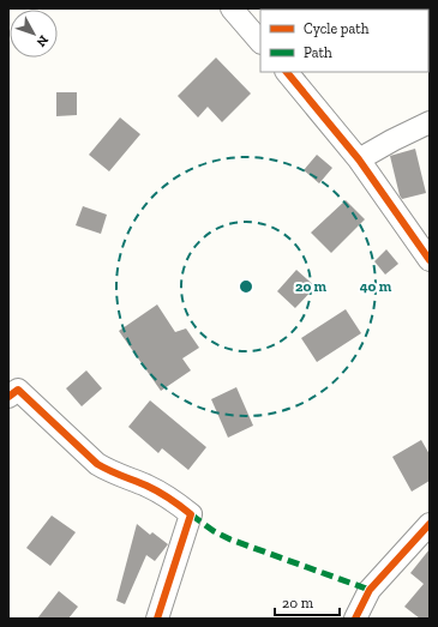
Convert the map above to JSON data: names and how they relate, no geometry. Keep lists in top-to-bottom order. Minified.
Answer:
{"legend":["Cycle path","Path"],"scale_bar":"20 m","north":"bottom right","rings":["20 m","40 m"]}
